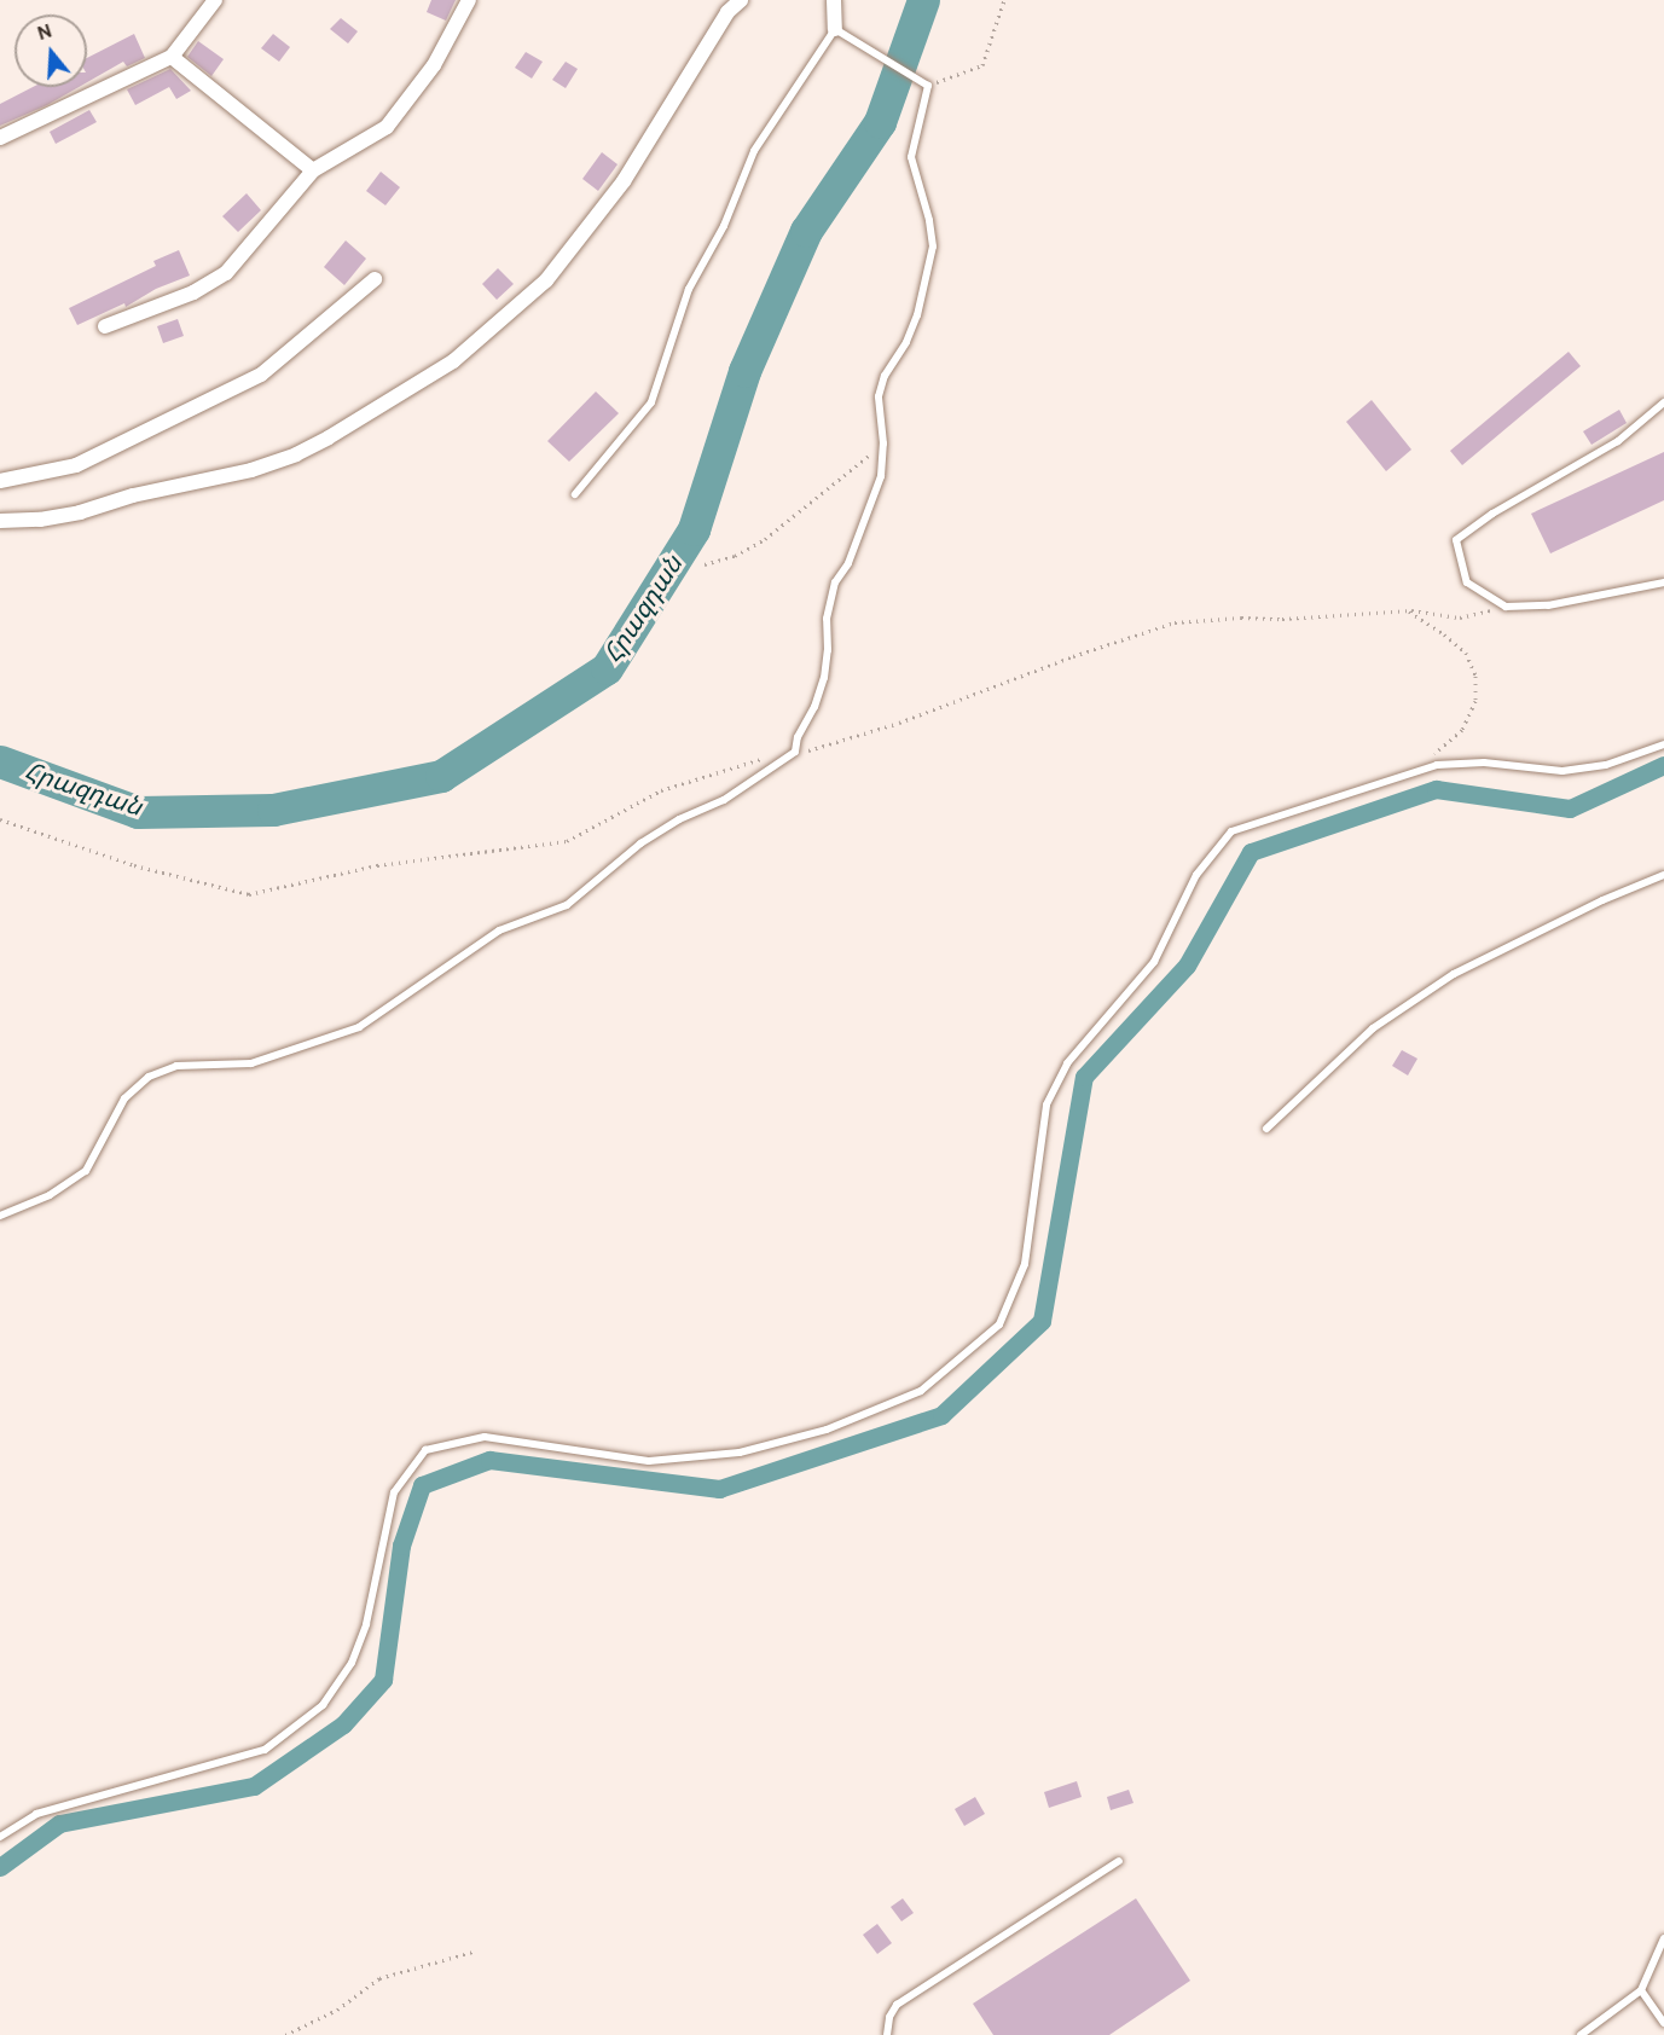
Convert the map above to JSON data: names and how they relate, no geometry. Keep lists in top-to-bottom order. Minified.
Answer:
{"water":["Հրազդան"],"north":"top"}
